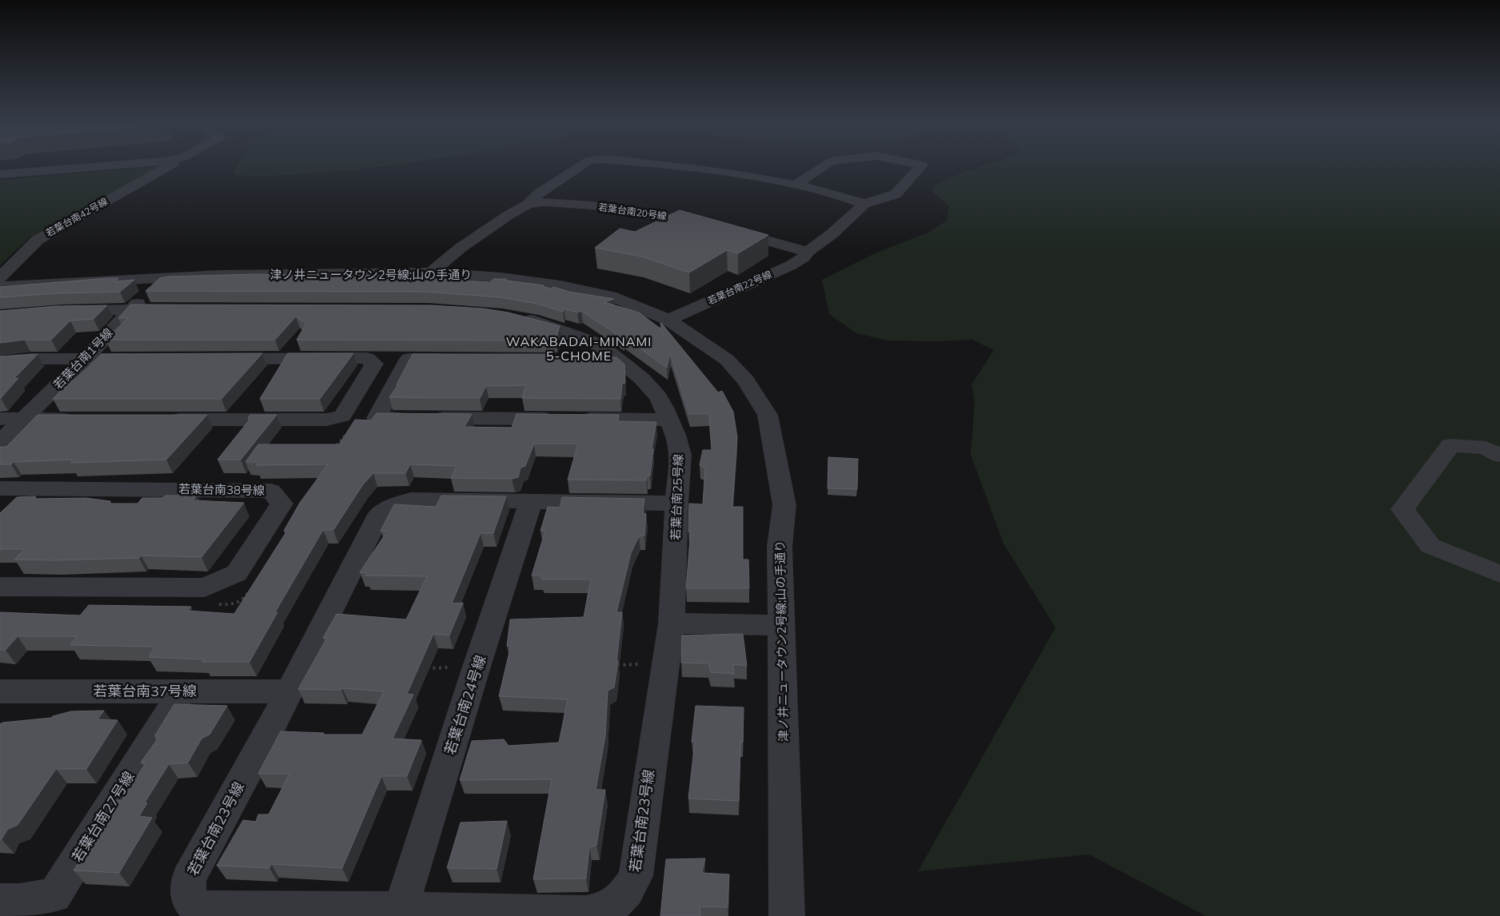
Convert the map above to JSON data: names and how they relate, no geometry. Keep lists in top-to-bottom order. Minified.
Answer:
{"streets":{"street":["若葉台南20号線","若葉台南42号線","津ノ井ニュータウン2号線;山の手通り","若葉台南22号線","若葉台南1号線","若葉台南38号線","若葉台南25号線","若葉台南37号線","若葉台南24号線","若葉台南27号線","若葉台南23号線"]},"crossings":[["若葉台南20号線","津ノ井ニュータウン2号線;山の手通り"],["津ノ井ニュータウン2号線;山の手通り","若葉台南22号線"],["津ノ井ニュータウン2号線;山の手通り","若葉台南1号線"],["若葉台南25号線","若葉台南23号線"],["若葉台南37号線","若葉台南27号線"],["若葉台南37号線","若葉台南23号線"],["若葉台南24号線","若葉台南23号線"]],"districts":["WAKABADAI-MINAMI 5-CHOME"]}
